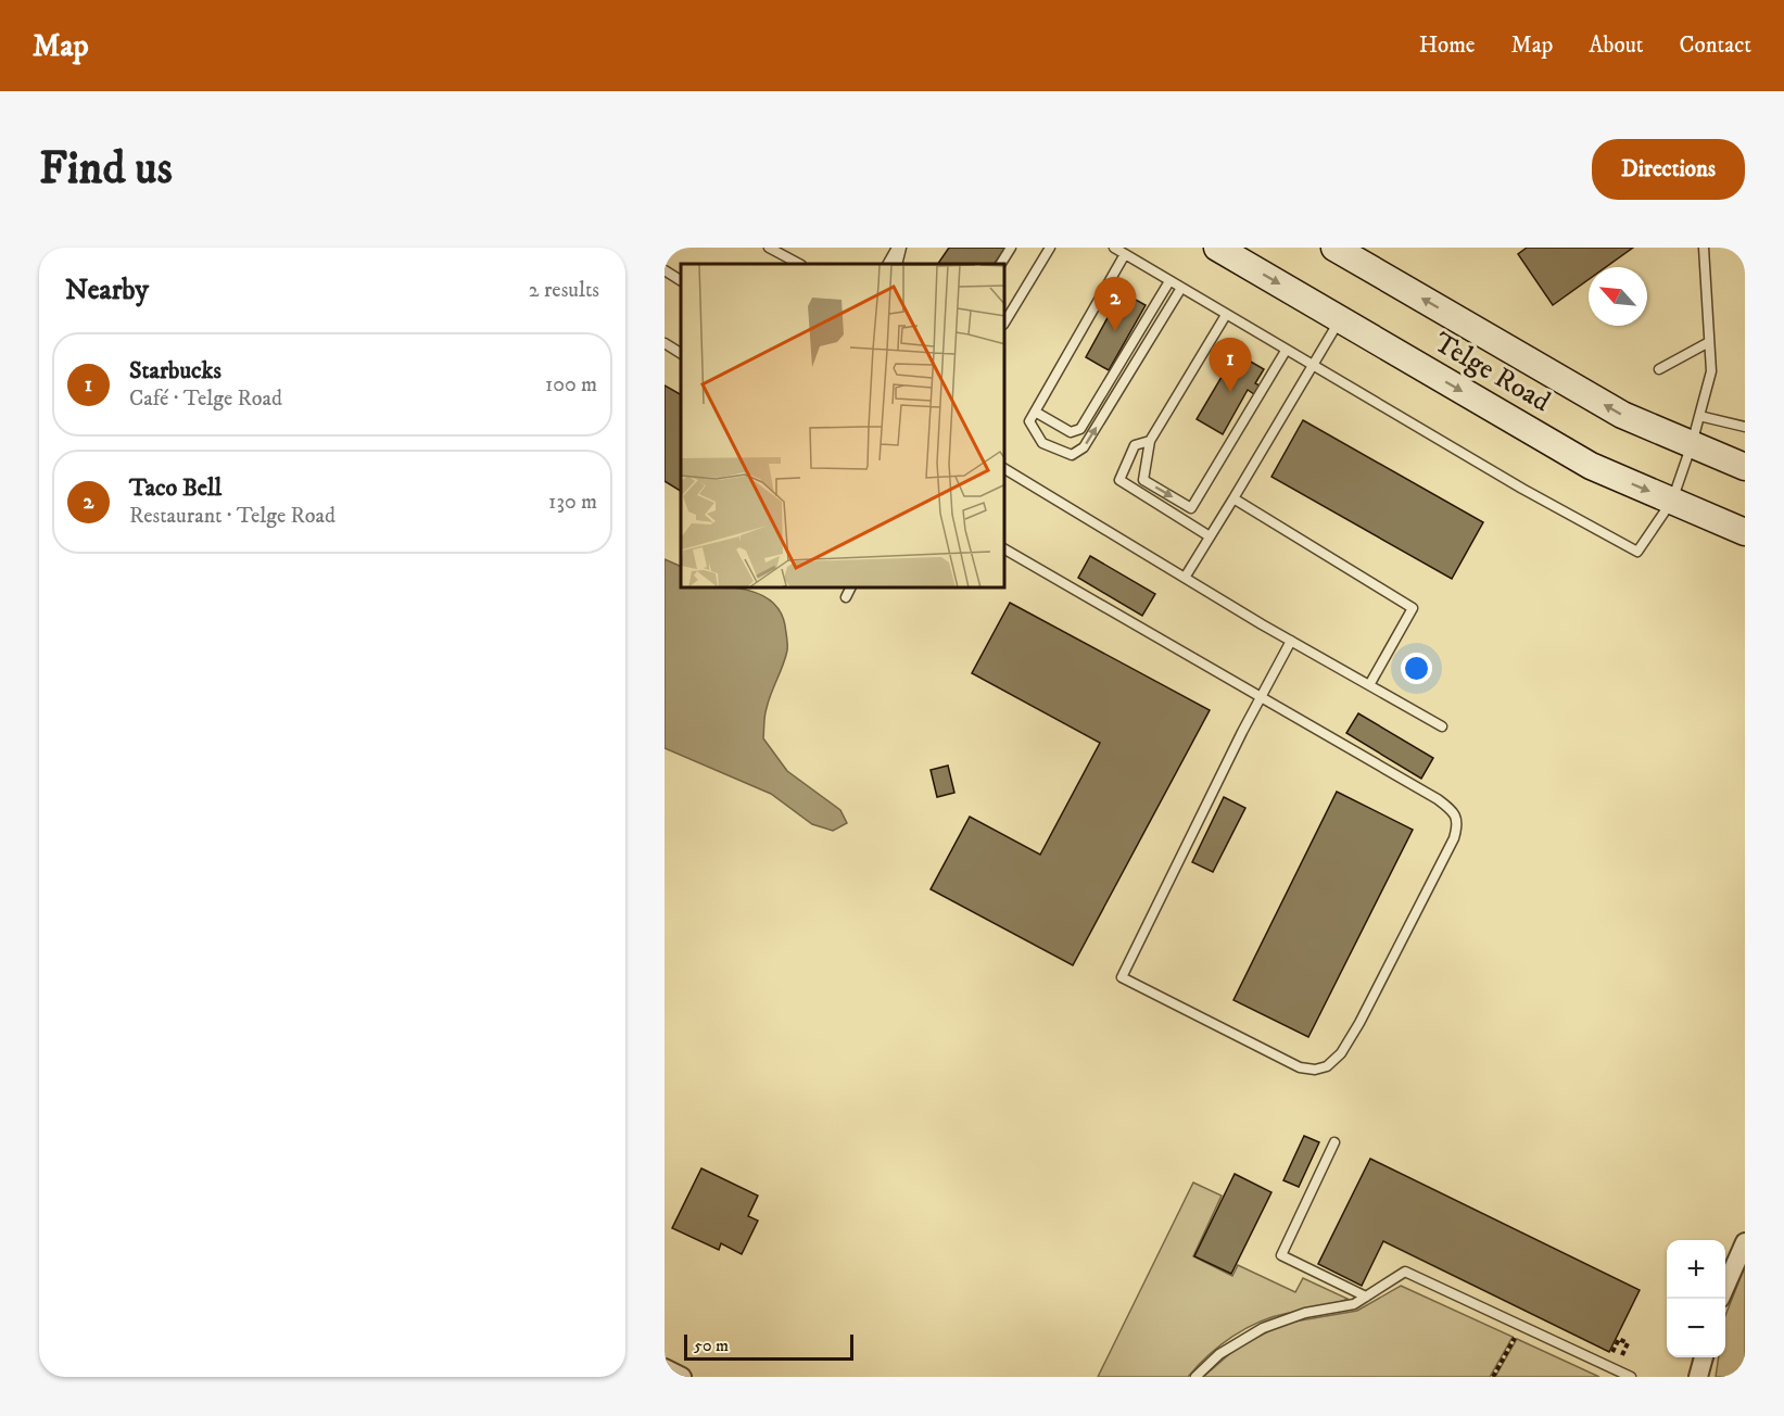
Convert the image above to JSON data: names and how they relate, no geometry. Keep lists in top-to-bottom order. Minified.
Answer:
{"streets":{"main road":["Telge Road"]},"scale_bar":"50 m","north":"top left","page":{"header":"Map","nav":["Home","Map","About","Contact"],"buttons":"Directions","title":"Find us","heading":["Nearby","2 results"],"pins":["2","1"],"list":[{"mark":"1","name":"Starbucks","note":"Café · Telge Road","value":"100 m"},{"mark":"2","name":"Taco Bell","note":"Restaurant · Telge Road","value":"130 m"}],"map_buttons":["+","−"],"scale":"50 m"}}
